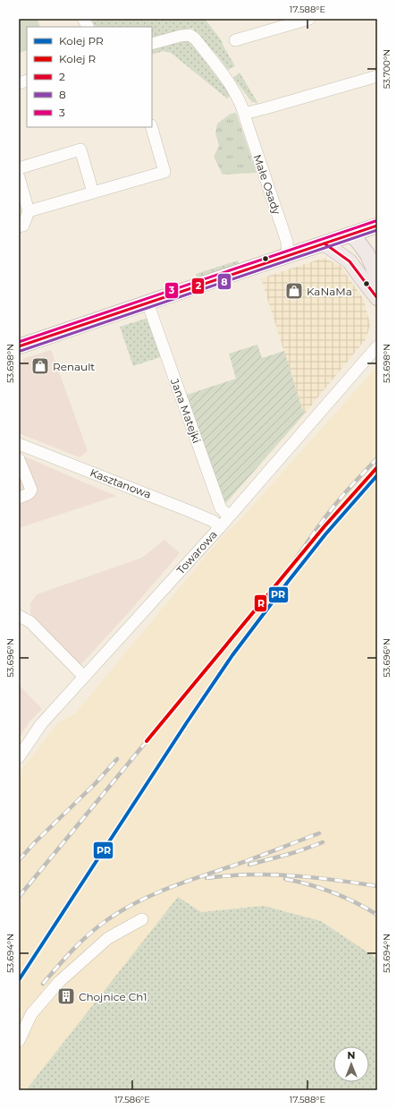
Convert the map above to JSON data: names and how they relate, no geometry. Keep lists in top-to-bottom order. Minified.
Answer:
{"streets":{"street":["Małe Osady","Jana Matejki","Kasztanowa","Towarowa"]},"crossings":[["Jana Matejki","Towarowa"],["Kasztanowa","Towarowa"]],"places":{"shop":["KaNaMa","Renault"],"building":["Chojnice Ch1"]},"lines":["transit line 3","transit line 2","transit line 8","rail line R","rail line PR"],"legend":["Kolej PR","Kolej R","2","8","3"],"north":"top","coordinates":["17.588°E","53.700°N","53.698°N","53.696°N","53.694°N","17.586°E"]}
